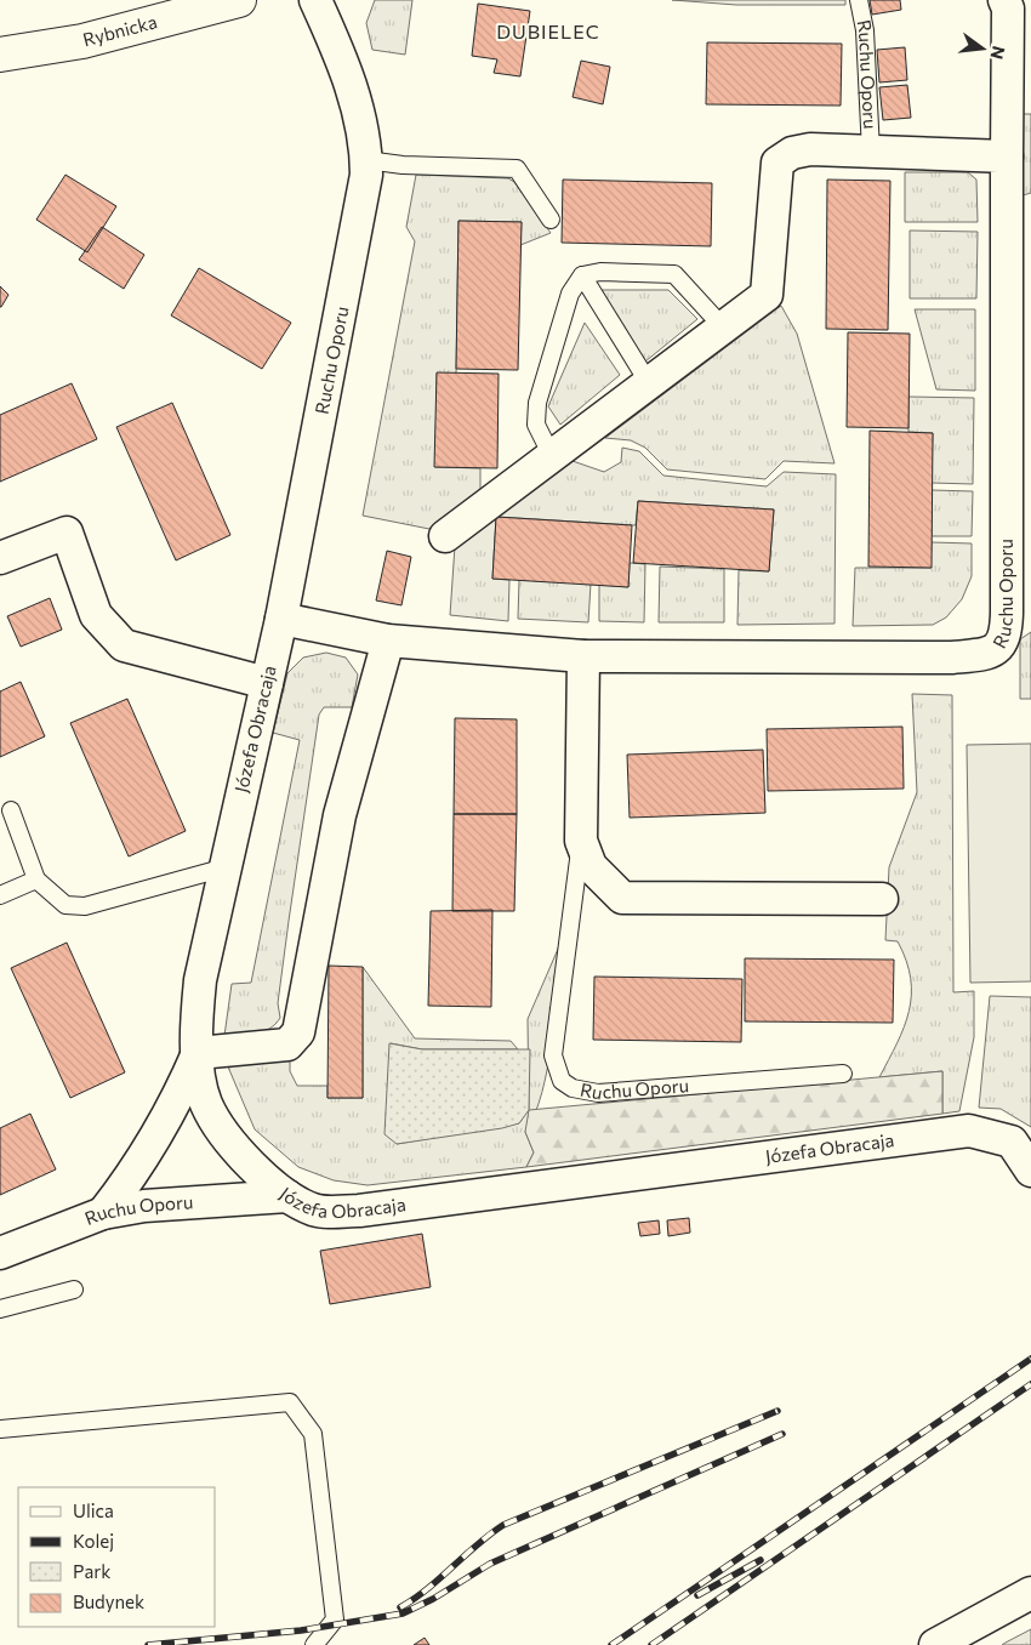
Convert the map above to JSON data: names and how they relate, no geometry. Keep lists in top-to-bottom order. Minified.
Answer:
{"streets":{"street":["Rybnicka","Ruchu Oporu","Józefa Obracaja"]},"crossings":[["Ruchu Oporu","Józefa Obracaja"]],"districts":["DUBIELEC"],"legend":["Ulica","Kolej","Park","Budynek"],"north":"right"}
